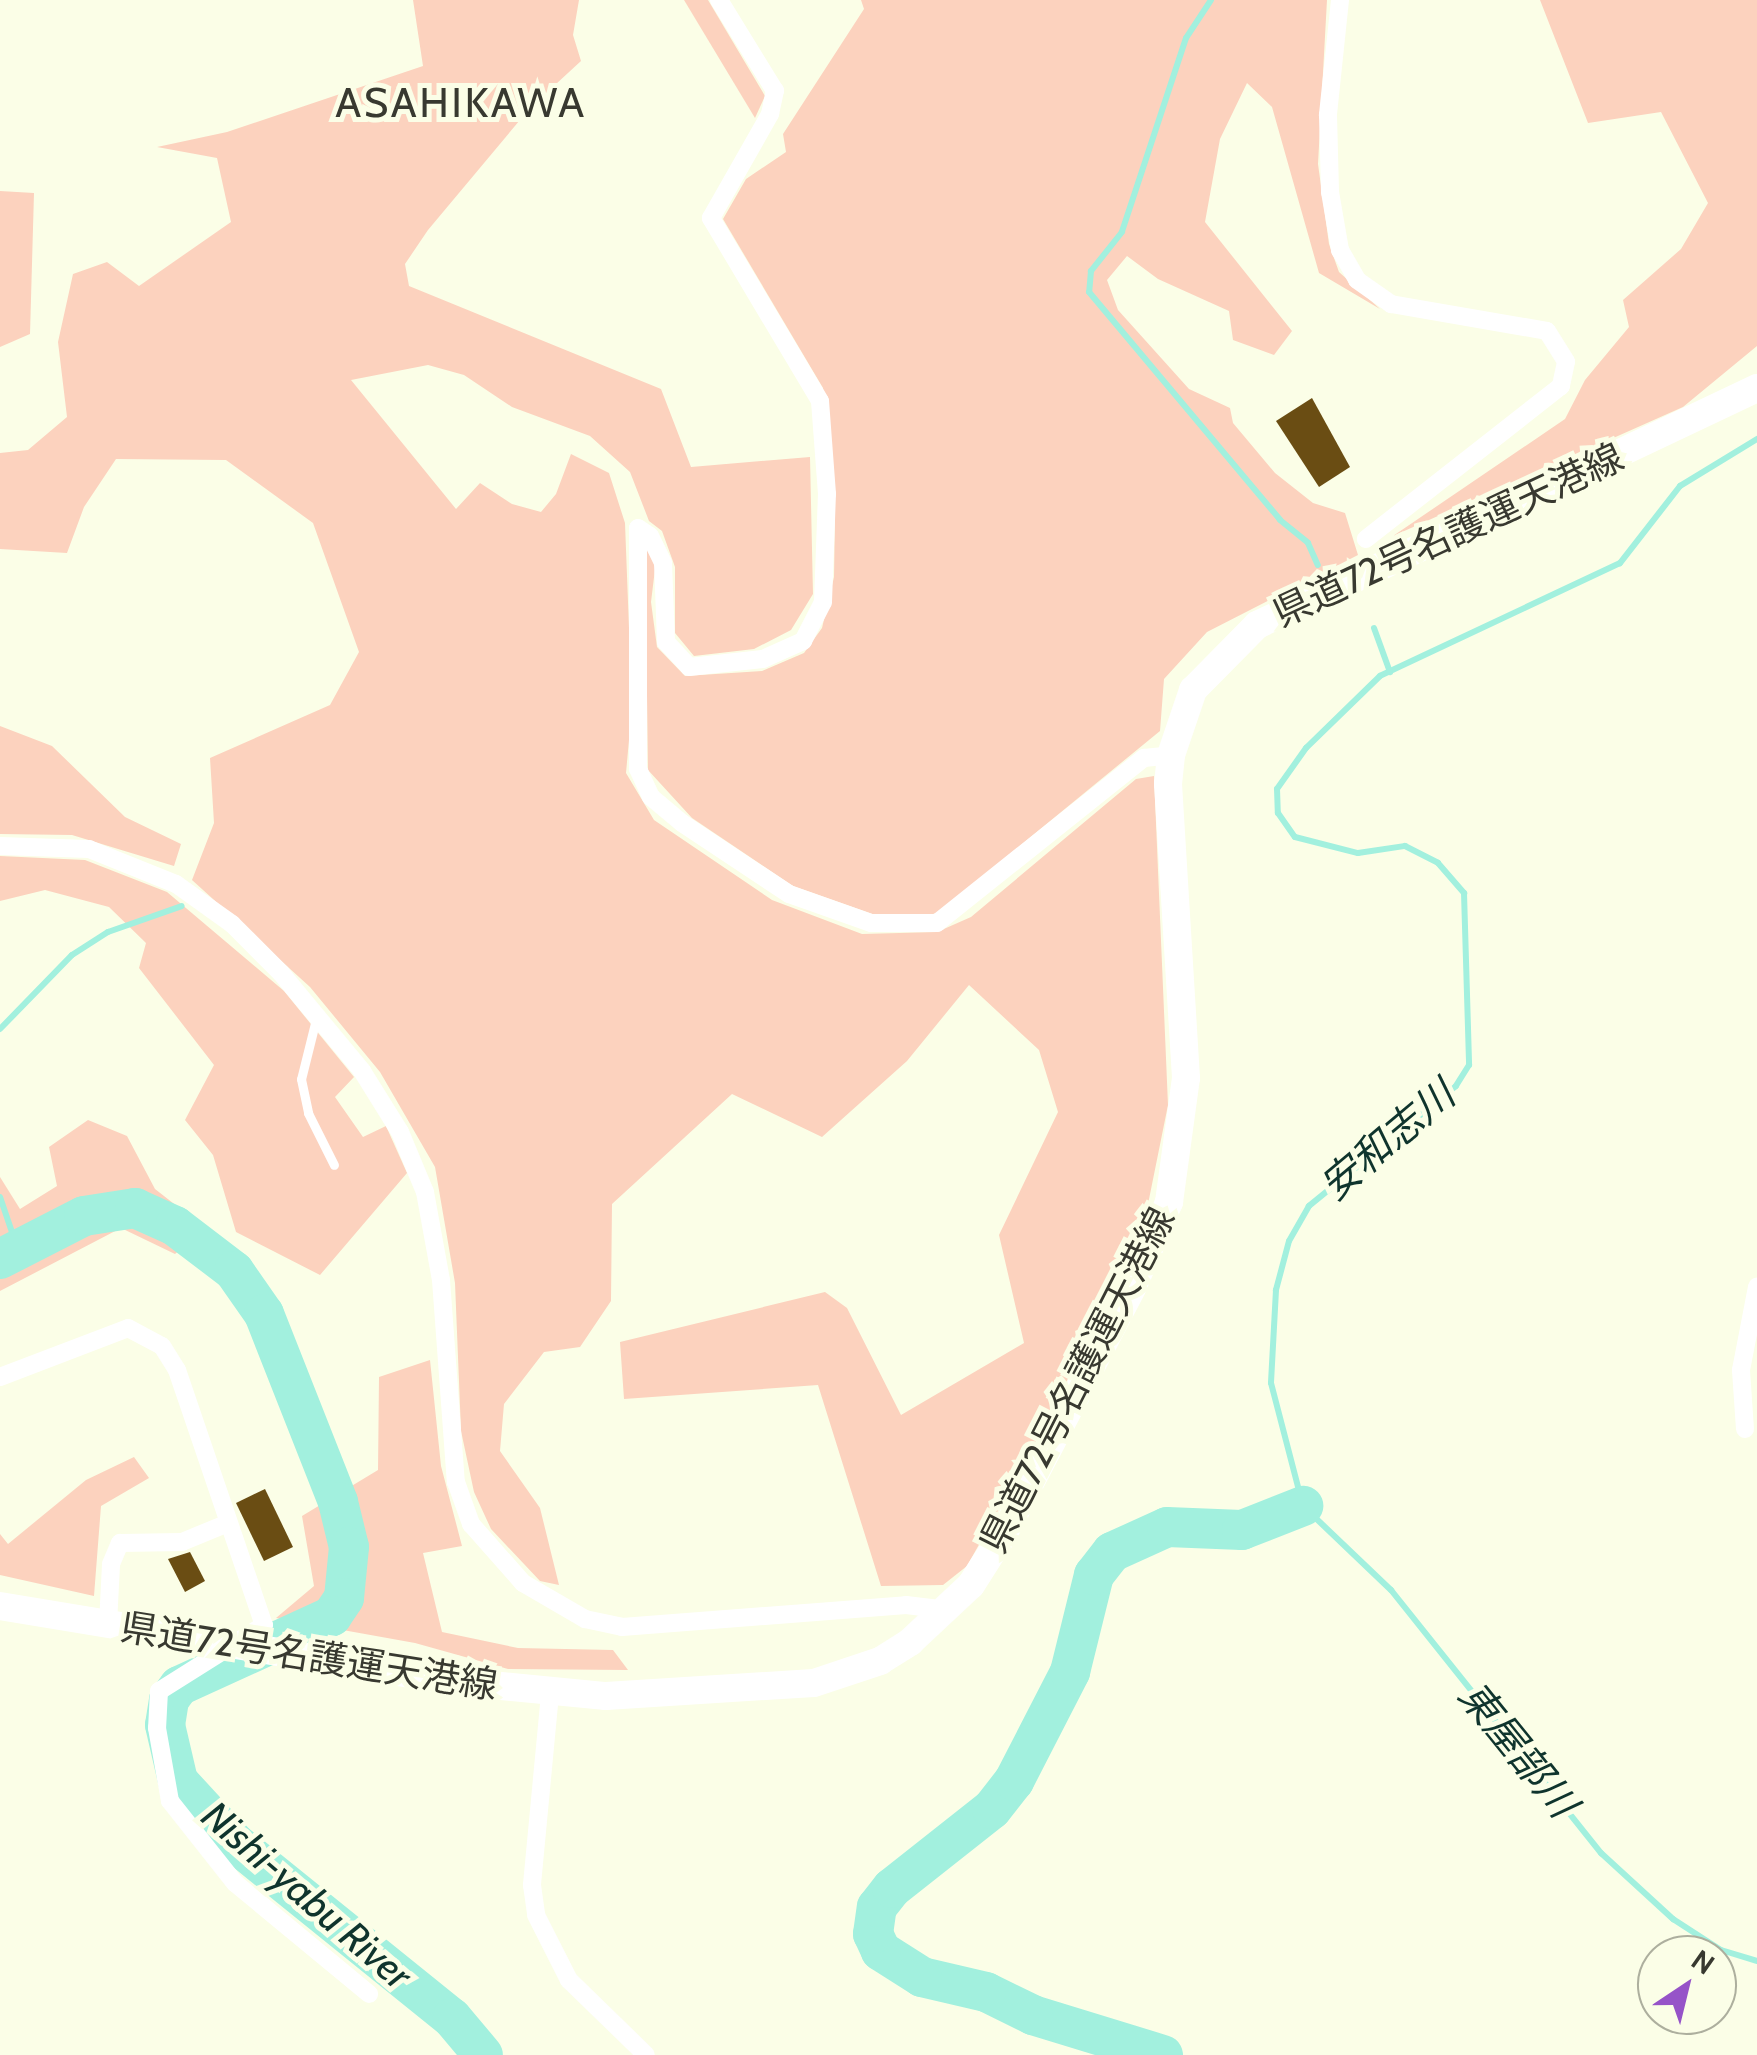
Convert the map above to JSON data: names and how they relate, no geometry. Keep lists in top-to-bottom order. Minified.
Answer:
{"streets":{"main road":["県道72号名護運天港線"]},"districts":["ASAHIKAWA"],"water":["安和志川","東屋部川","Nishi-yabu River"],"north":"top right"}
